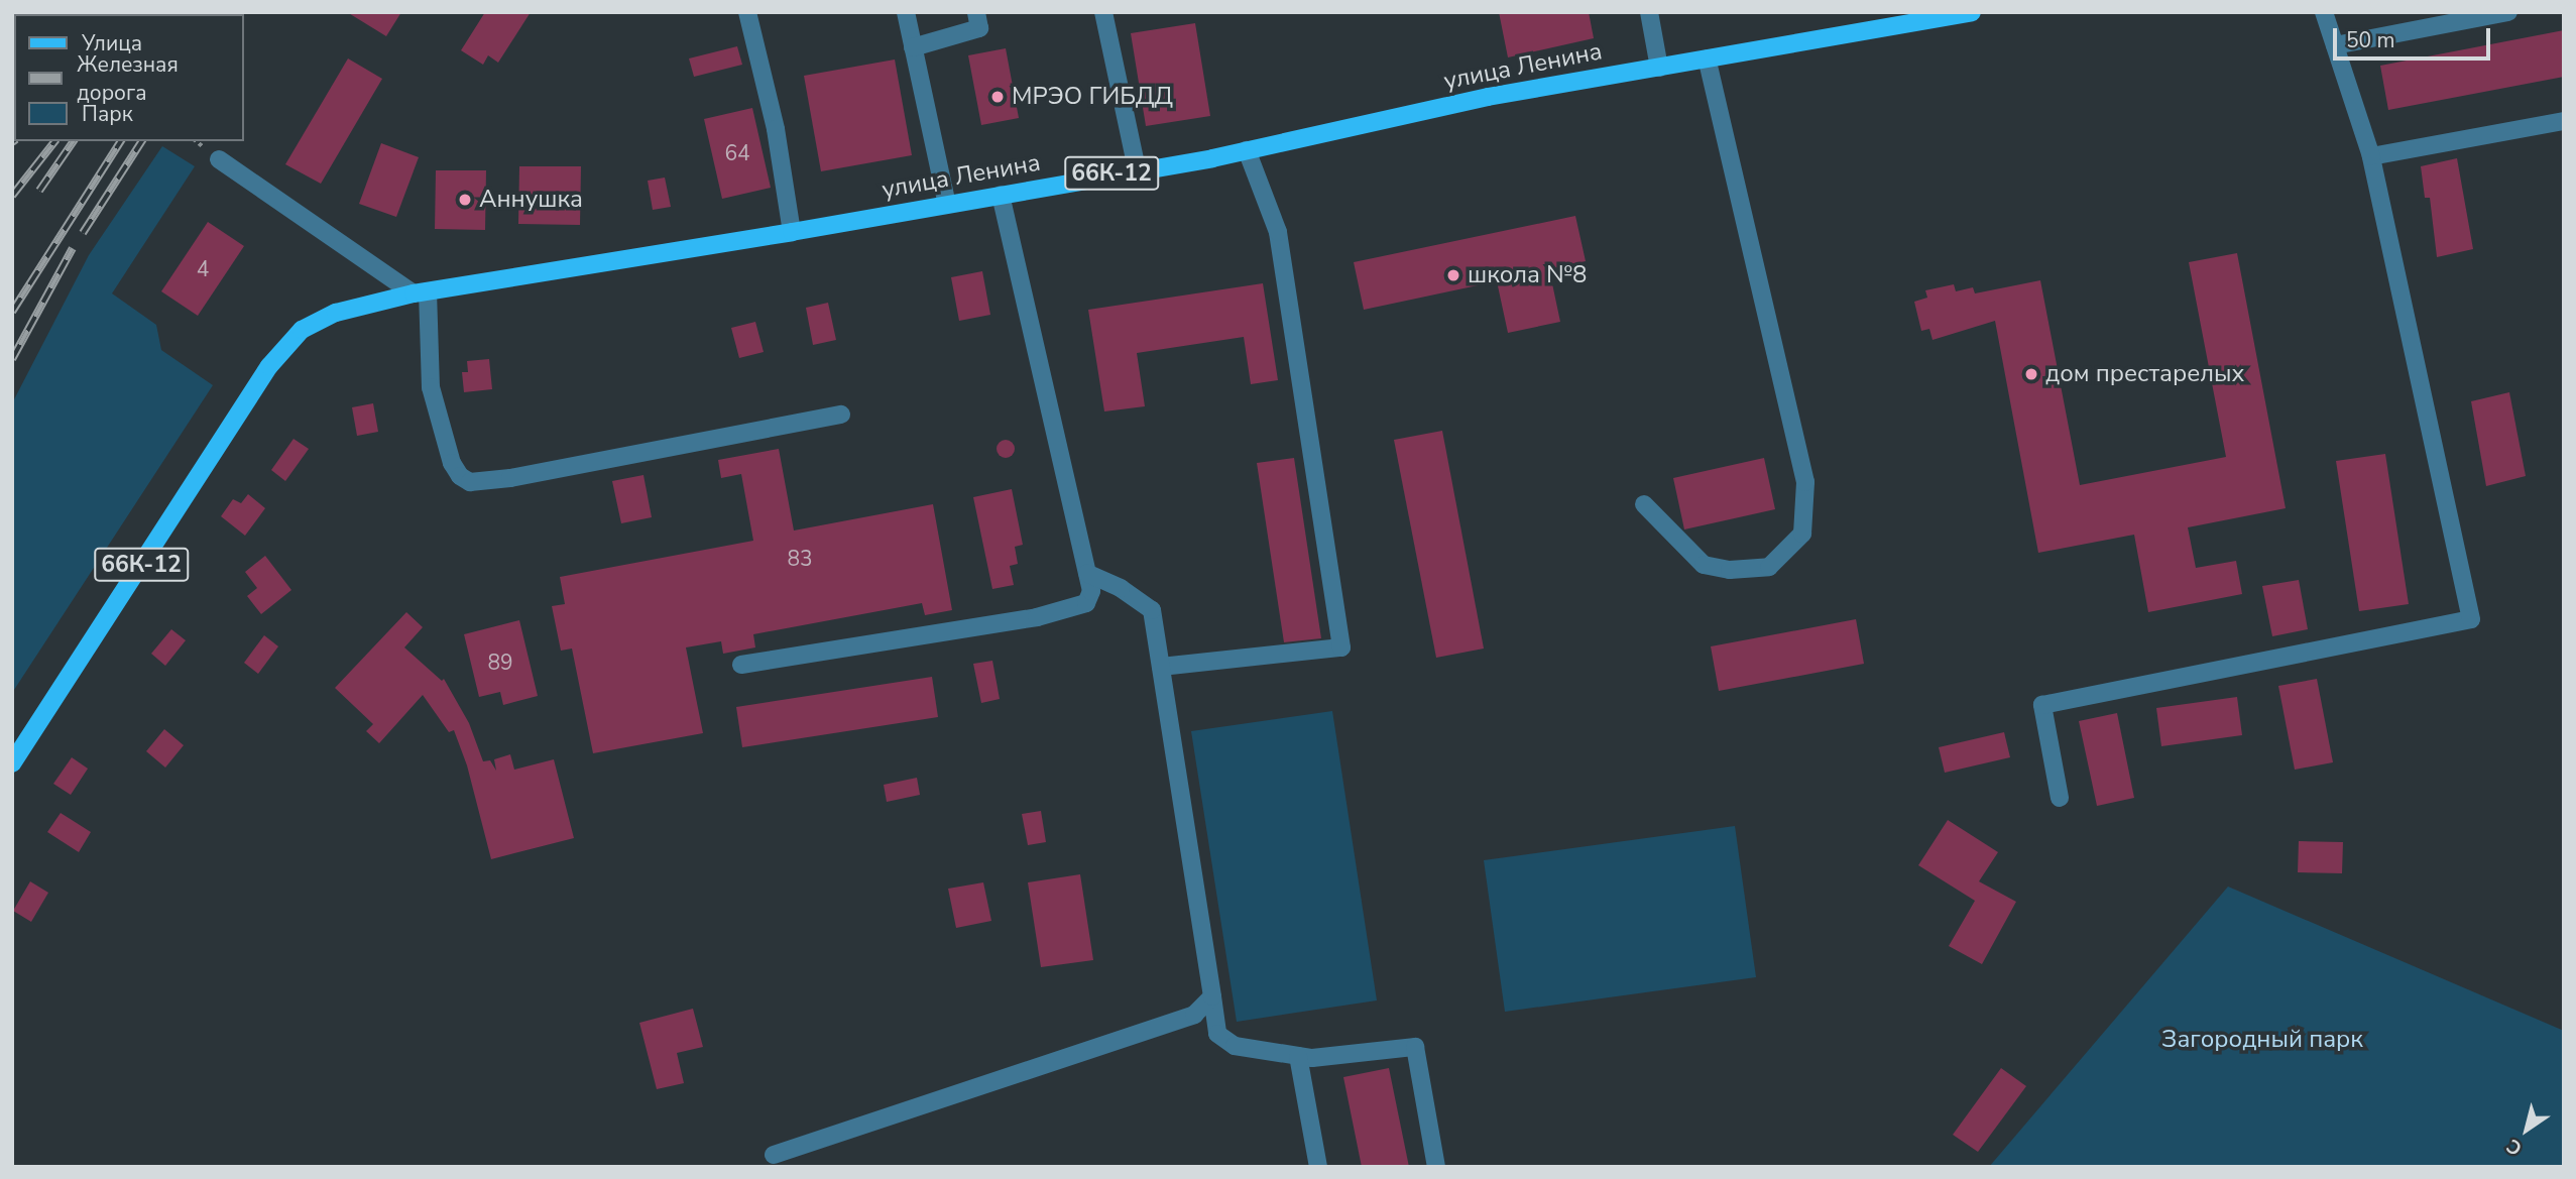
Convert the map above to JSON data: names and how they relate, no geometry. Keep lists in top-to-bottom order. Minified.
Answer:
{"streets":{"main road":["улица Ленина","66К-12"]},"parks":["Загородный парк"],"places":["МРЭО ГИБДД","Аннушка","школа №8","дом престарелых"],"house_numbers":["64","4","83","89"],"legend":["Улица","Железная дорога","Парк"],"scale_bar":"50 m","north":"bottom left"}
